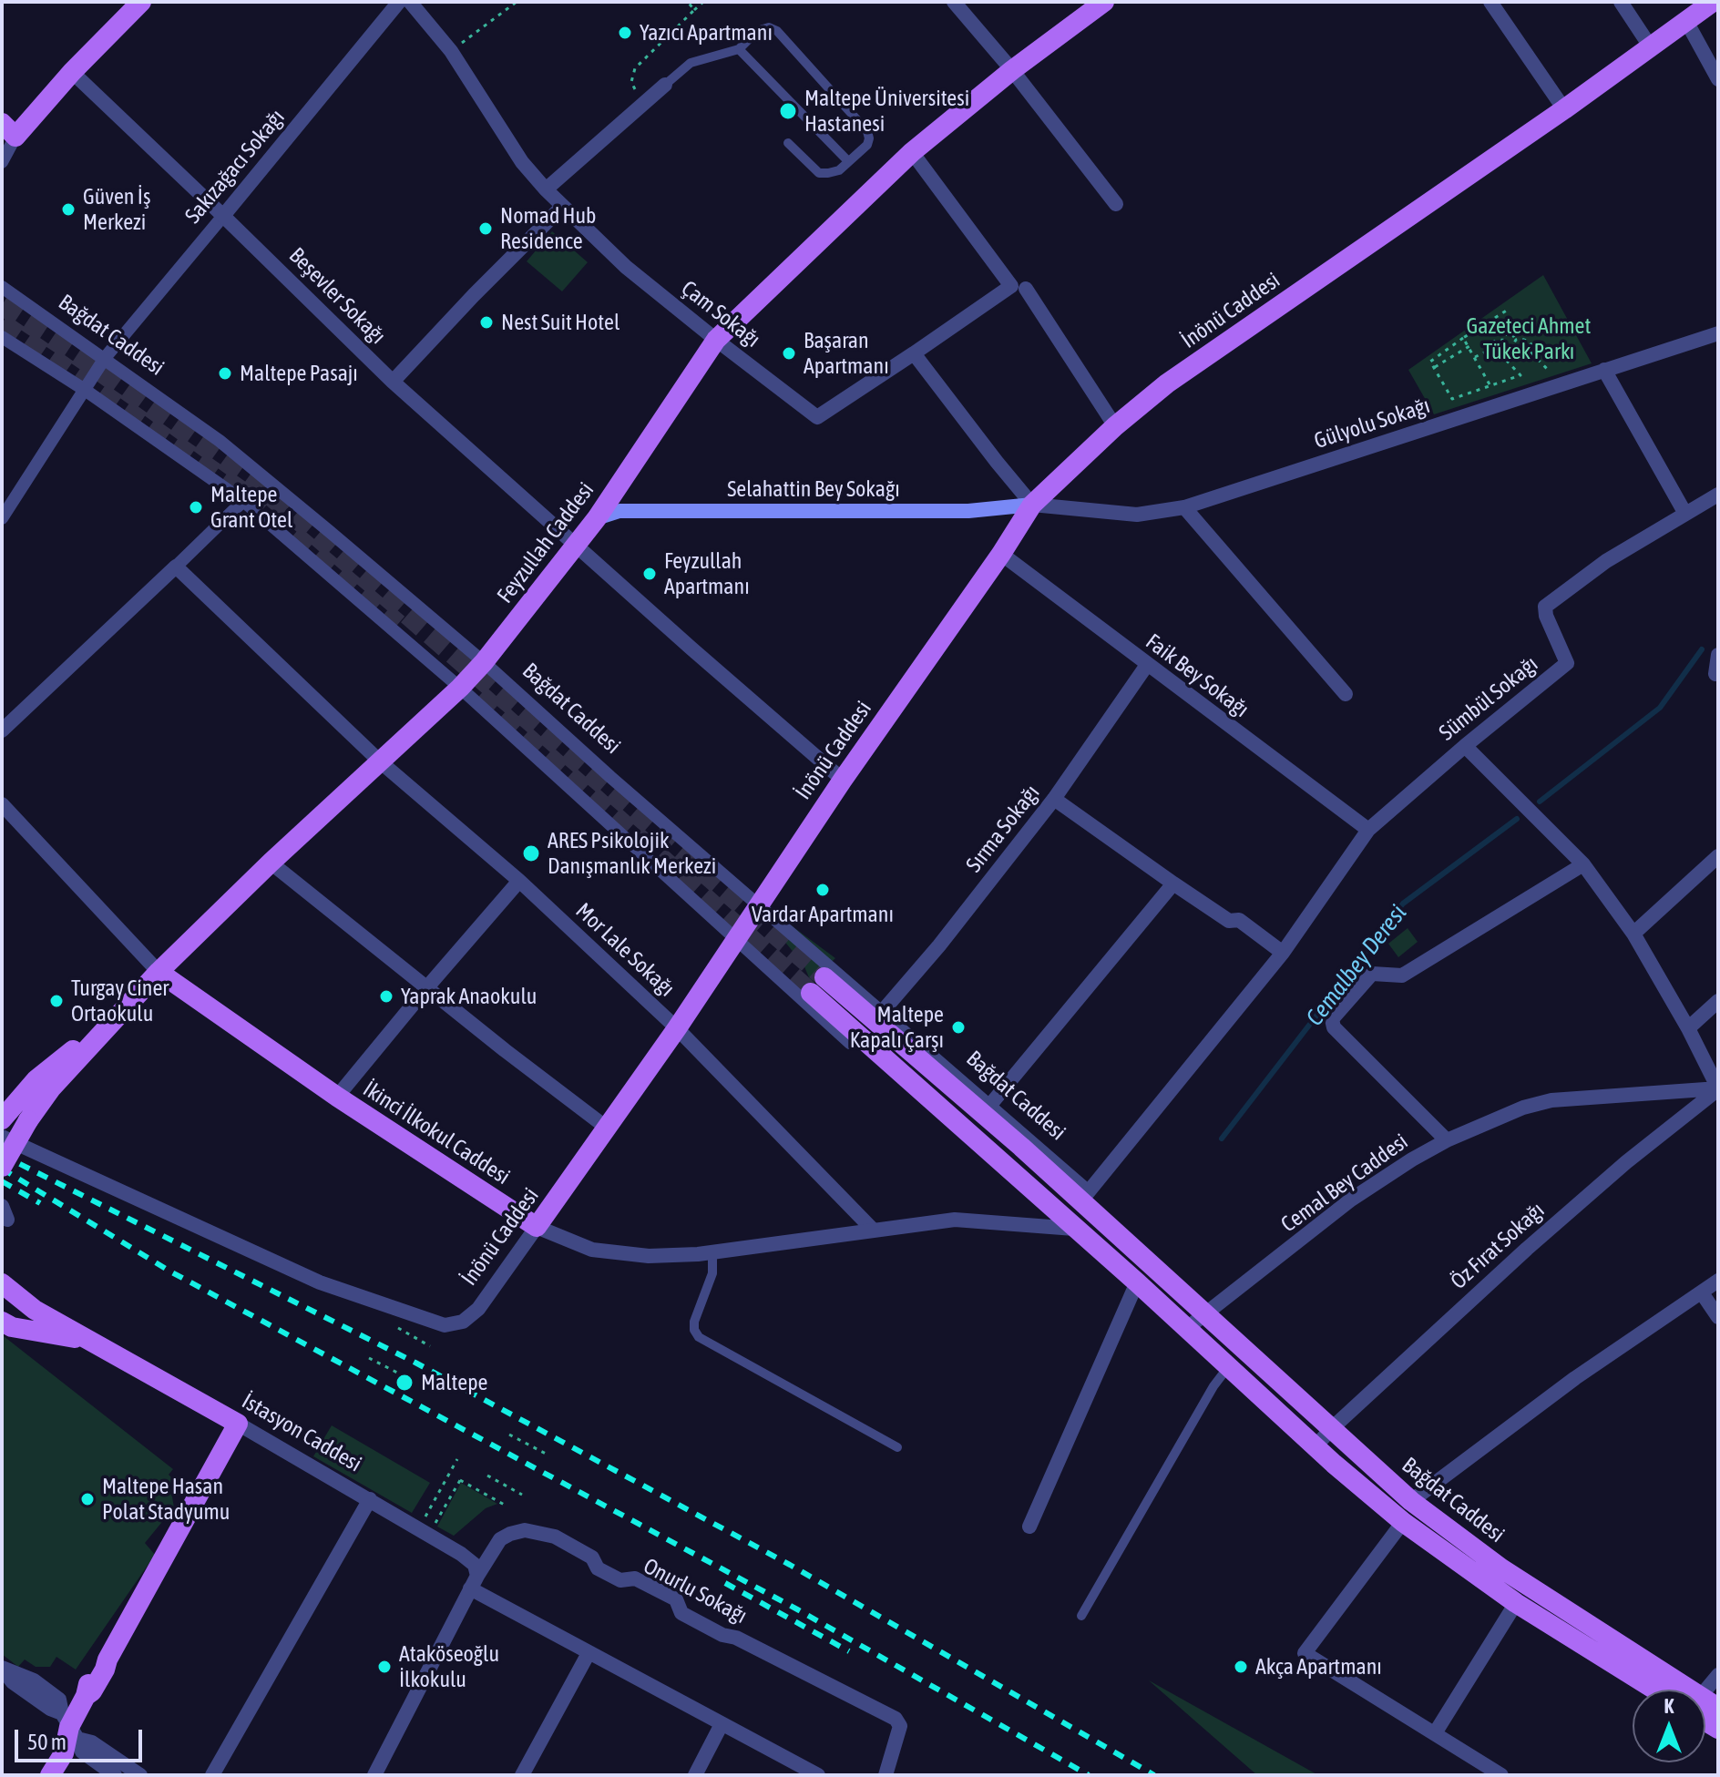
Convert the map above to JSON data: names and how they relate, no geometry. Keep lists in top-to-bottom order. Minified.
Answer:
{"streets":{"main road":["İnönü Caddesi","Bağdat Caddesi","Selahattin Bey Sokağı","Feyzullah Caddesi","İkinci İlkokul Caddesi","İstasyon Caddesi"],"street":["Sakızağacı Sokağı","Beşevler Sokağı","Çam Sokağı","Gülyolu Sokağı","Faik Bey Sokağı","Sümbül Sokağı","Sırma Sokağı","Mor Lale Sokağı","Cemal Bey Caddesi","Öz Fırat Sokağı","Onurlu Sokağı"]},"crossings":[["Sakızağacı Sokağı","Beşevler Sokağı"],["Sakızağacı Sokağı","Bağdat Caddesi"],["Beşevler Sokağı","İnönü Caddesi"],["Beşevler Sokağı","Feyzullah Caddesi"],["İnönü Caddesi","Bağdat Caddesi"],["İnönü Caddesi","Gülyolu Sokağı"],["İnönü Caddesi","Selahattin Bey Sokağı"],["İnönü Caddesi","Faik Bey Sokağı"],["İnönü Caddesi","Mor Lale Sokağı"],["İnönü Caddesi","İkinci İlkokul Caddesi"],["Çam Sokağı","Feyzullah Caddesi"],["Bağdat Caddesi","Feyzullah Caddesi"],["Bağdat Caddesi","Sümbül Sokağı"],["Bağdat Caddesi","Sırma Sokağı"],["Bağdat Caddesi","İkinci İlkokul Caddesi"],["Bağdat Caddesi","Cemal Bey Caddesi"],["Bağdat Caddesi","Öz Fırat Sokağı"],["Gülyolu Sokağı","Selahattin Bey Sokağı"],["Selahattin Bey Sokağı","Feyzullah Caddesi"],["Feyzullah Caddesi","Mor Lale Sokağı"],["Feyzullah Caddesi","İkinci İlkokul Caddesi"],["Faik Bey Sokağı","Sümbül Sokağı"],["Faik Bey Sokağı","Sırma Sokağı"],["Mor Lale Sokağı","İkinci İlkokul Caddesi"],["Cemal Bey Caddesi","Öz Fırat Sokağı"],["İstasyon Caddesi","Onurlu Sokağı"]],"water":["Cemalbey Deresi"],"parks":["Gazeteci Ahmet Tükek Parkı"],"places":["Yazıcı Apartmanı","Maltepe Üniversitesi Hastanesi","Güven İş Merkezi","Nomad Hub Residence","Nest Suit Hotel","Başaran Apartmanı","Maltepe Pasajı","Maltepe Grant Otel","Feyzullah Apartmanı","ARES Psikolojik Danışmanlık Merkezi","Vardar Apartmanı","Yaprak Anaokulu","Turgay Ciner Ortaokulu","Maltepe Kapalı Çarşı","Maltepe","Maltepe Hasan Polat Stadyumu","Ataköseoğlu İlkokulu","Akça Apartmanı"],"scale_bar":"50 m","north":"top"}
